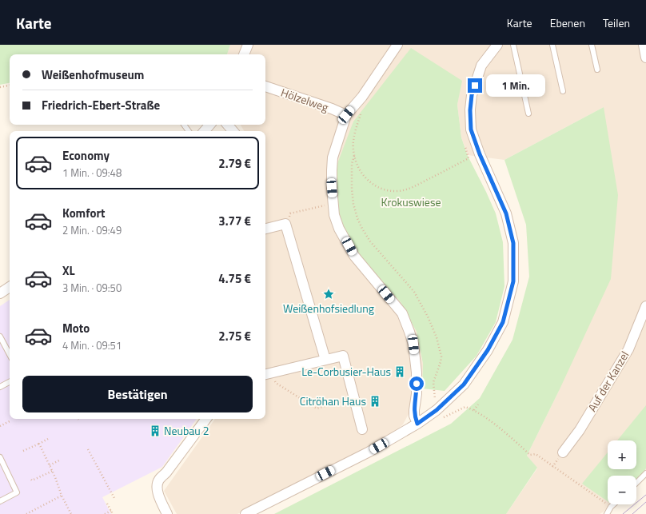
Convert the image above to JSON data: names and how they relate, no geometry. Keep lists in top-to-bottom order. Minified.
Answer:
{"streets":{"street":["Hölzelweg","Auf der Kanzel"]},"parks":["Krokuswiese"],"places":{"place":["Weißenhofsiedlung"],"building":["Le-Corbusier-Haus","Citröhan Haus","Neubau 2"]},"page":{"header":"Karte","nav":["Karte","Ebenen","Teilen"],"banner":["Weißenhofmuseum","Friedrich-Ebert-Straße"],"bubble":"1 Min.","list":[{"name":"Economy","note":"1 Min. · 09:48","value":"2.79 €"},{"name":"Komfort","note":"2 Min. · 09:49","value":"3.77 €"},{"name":"XL","note":"3 Min. · 09:50","value":"4.75 €"},{"name":"Moto","note":"4 Min. · 09:51","value":"2.75 €"}],"buttons":"Bestätigen","map_buttons":["+","−"]}}
